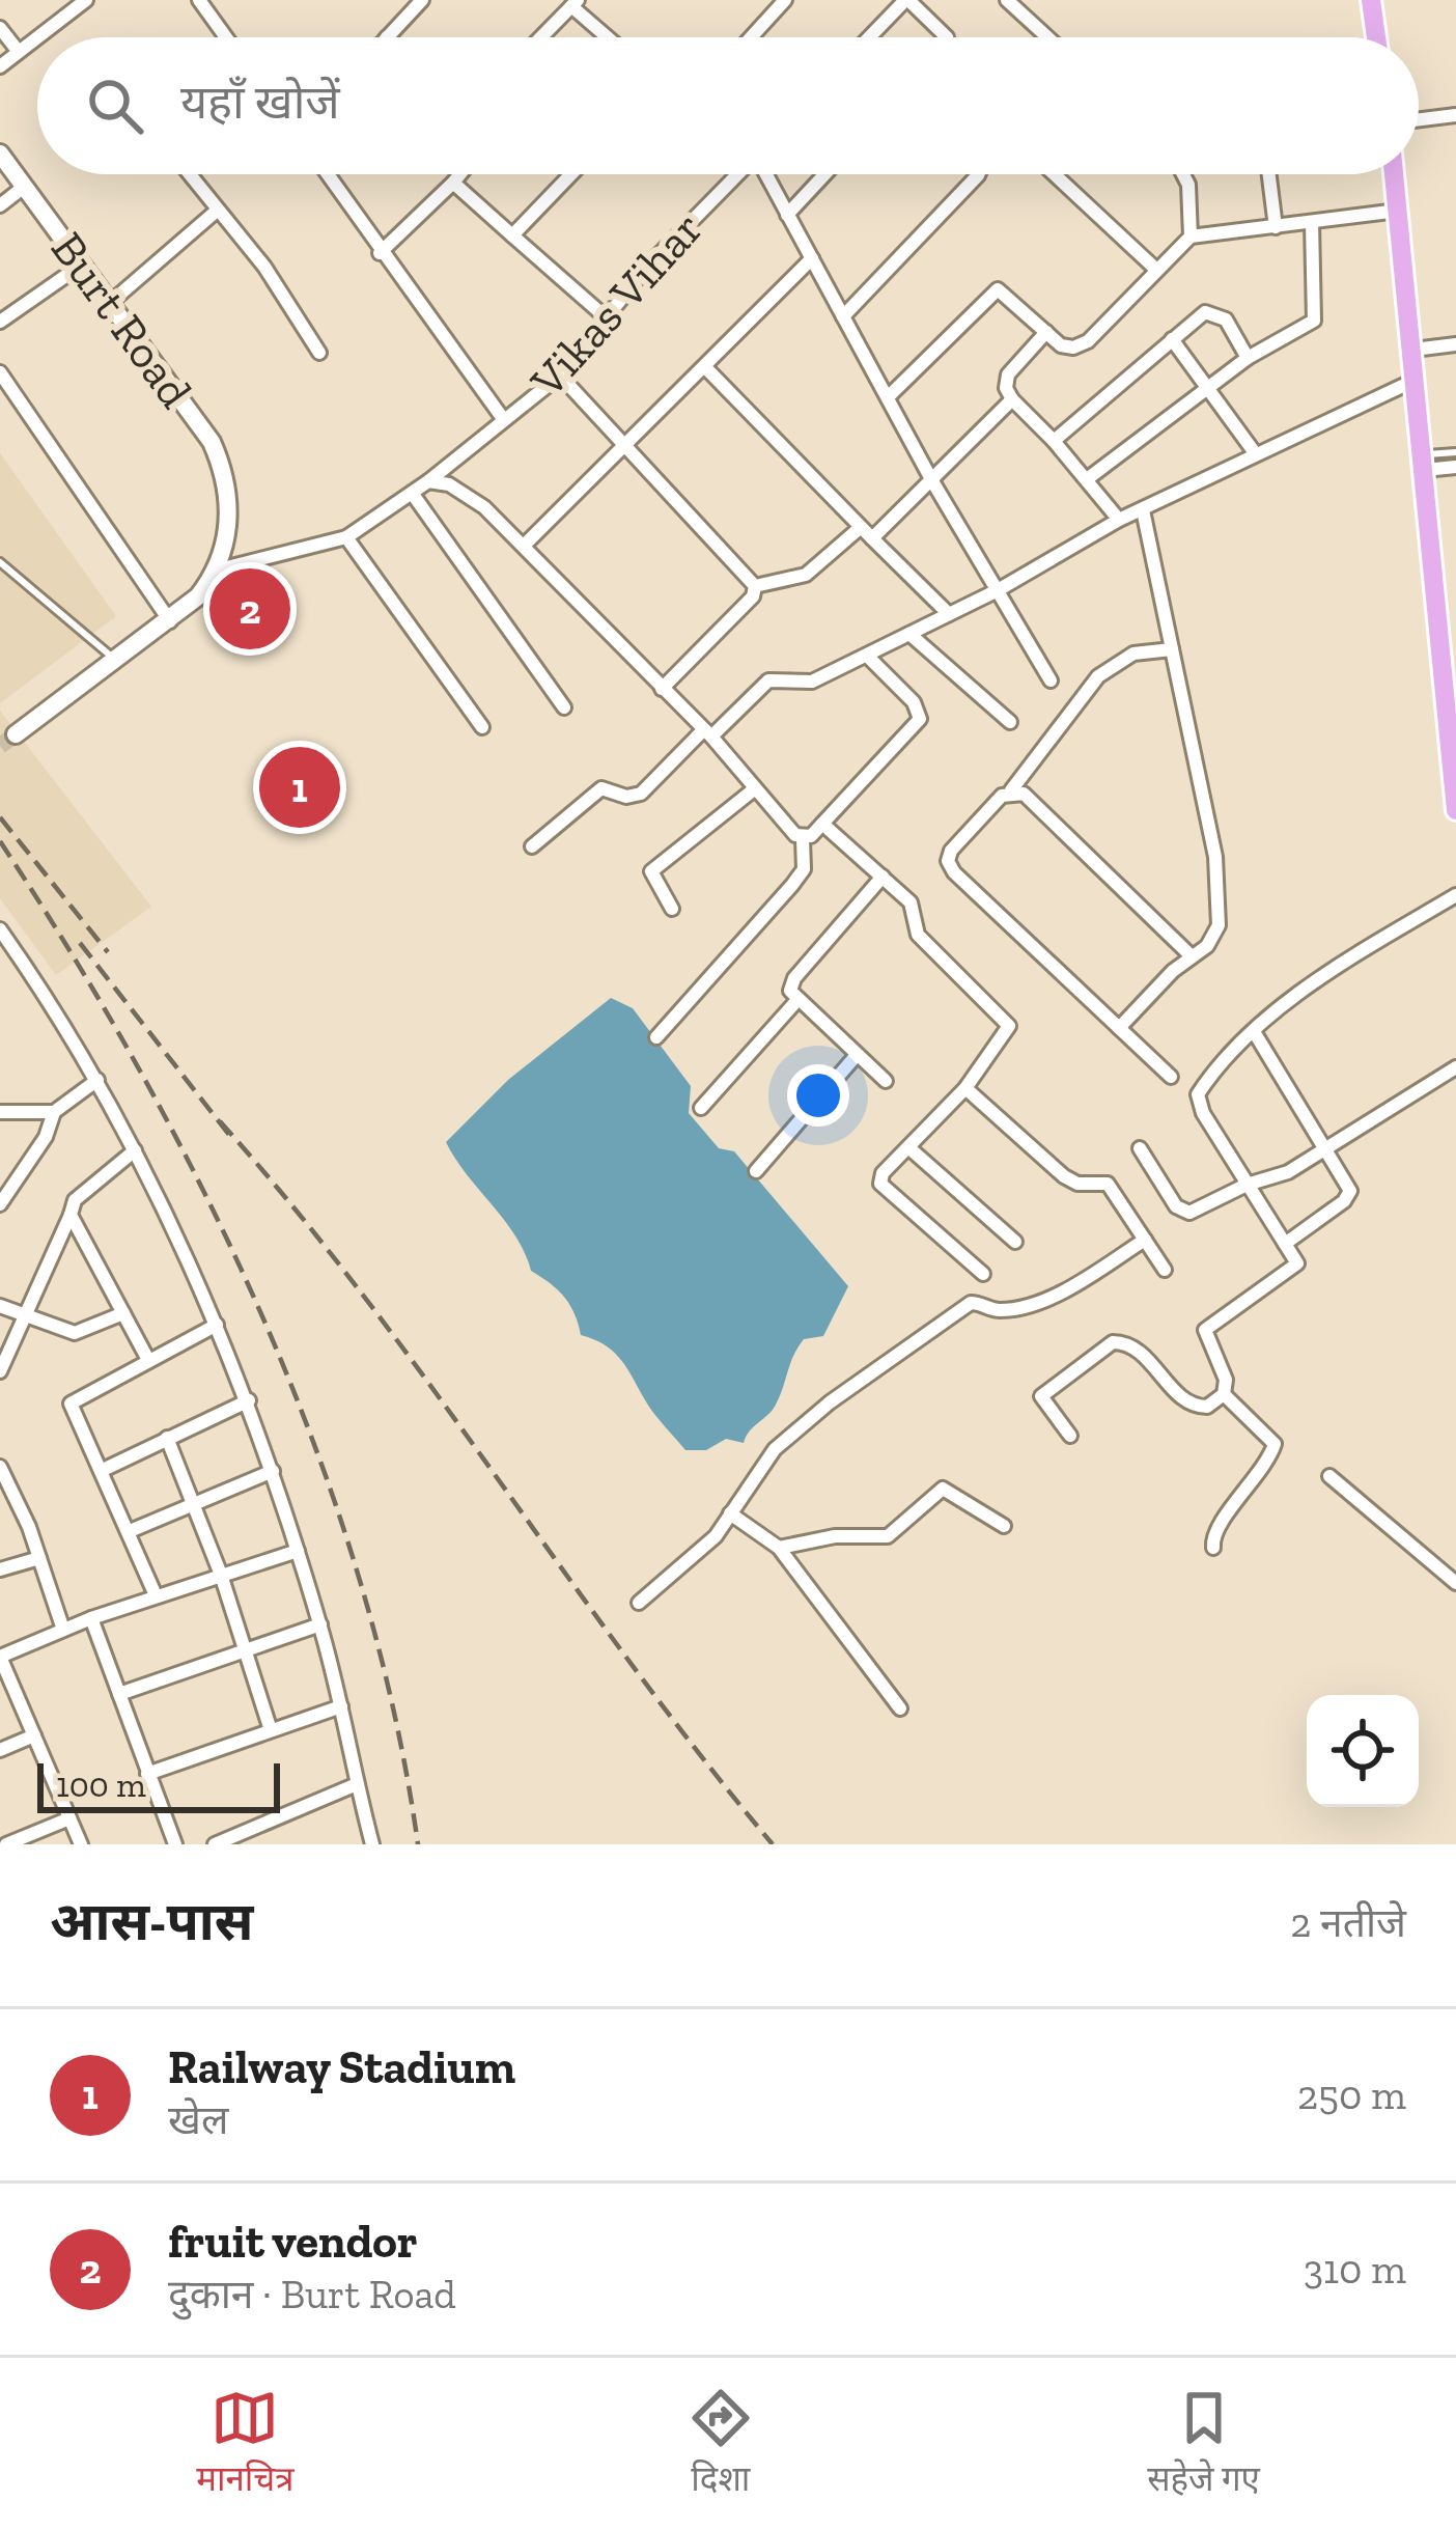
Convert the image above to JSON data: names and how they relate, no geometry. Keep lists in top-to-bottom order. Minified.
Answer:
{"streets":{"street":["Vikas Vihar","Burt Road"]},"crossings":[["Vikas Vihar","Burt Road"]],"scale_bar":"100 m","page":{"search":"यहाँ खोजें","pins":["2","1"],"scale":"100 m","heading":["आस-पास","2 नतीजे"],"list":[{"mark":"1","name":"Railway Stadium","note":"खेल","value":"250 m"},{"mark":"2","name":"fruit vendor","note":"दुकान · Burt Road","value":"310 m"}],"nav":["मानचित्र","दिशा","सहेजे गए"]}}
